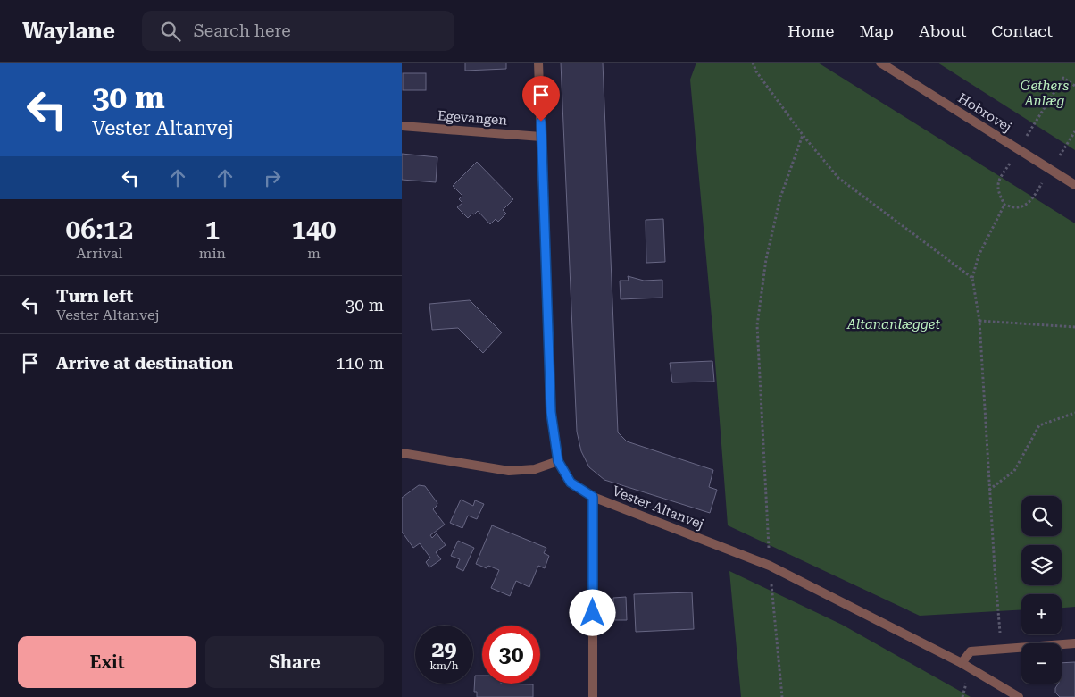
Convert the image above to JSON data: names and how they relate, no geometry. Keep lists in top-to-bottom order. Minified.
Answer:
{"streets":{"street":["Hobrovej","Egevangen","Vester Altanvej"]},"crossings":[["Egevangen","Vester Altanvej"]],"parks":["Gethers Anlæg","Altananlægget"],"page":{"header":"Waylane","search":"Search here","nav":["Home","Map","About","Contact"],"turn":["30 m","Vester Altanvej"],"eta":["06:12","Arrival","1","min","140","m"],"list":[{"name":"Turn left","note":"Vester Altanvej","value":"30 m"},{"name":"Arrive at destination","value":"110 m"}],"map_buttons":["+","−"],"speed":"29 km/h","limit":"30","buttons":["Exit","Share"]}}
